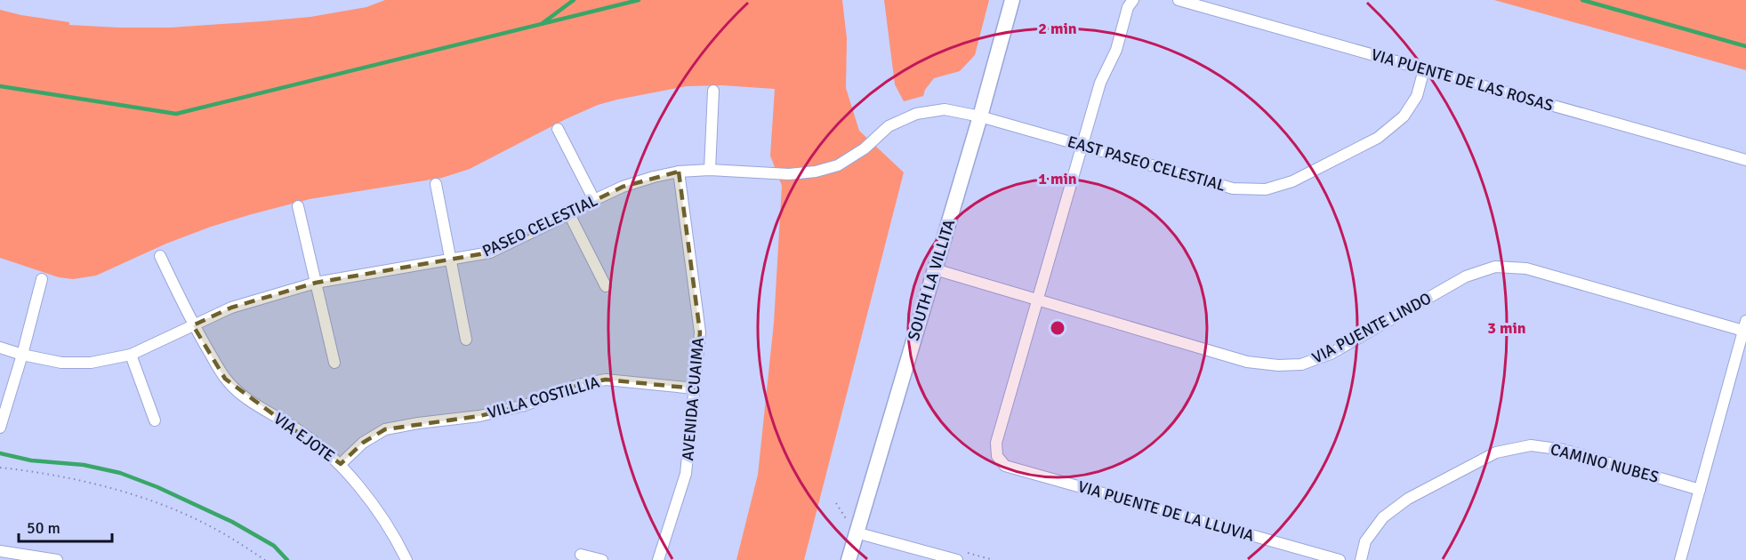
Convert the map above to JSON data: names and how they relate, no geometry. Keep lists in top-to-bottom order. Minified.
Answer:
{"streets":{"street":["VIA PUENTE DE LAS ROSAS","EAST PASEO CELESTIAL","PASEO CELESTIAL","SOUTH LA VILLITA","VIA PUENTE LINDO","VILLA COSTILLIA","AVENIDA CUAIMA","VIA EJOTE","CAMINO NUBES","VIA PUENTE DE LA LLUVIA"]},"crossings":[["VIA PUENTE DE LAS ROSAS","EAST PASEO CELESTIAL"],["EAST PASEO CELESTIAL","PASEO CELESTIAL"],["EAST PASEO CELESTIAL","SOUTH LA VILLITA"],["PASEO CELESTIAL","SOUTH LA VILLITA"],["PASEO CELESTIAL","AVENIDA CUAIMA"],["PASEO CELESTIAL","VIA EJOTE"],["SOUTH LA VILLITA","VIA PUENTE LINDO"],["VIA PUENTE LINDO","VIA PUENTE DE LA LLUVIA"],["VILLA COSTILLIA","AVENIDA CUAIMA"],["VILLA COSTILLIA","VIA EJOTE"]],"scale_bar":"50 m","rings":["2 min","1 min","3 min"]}
